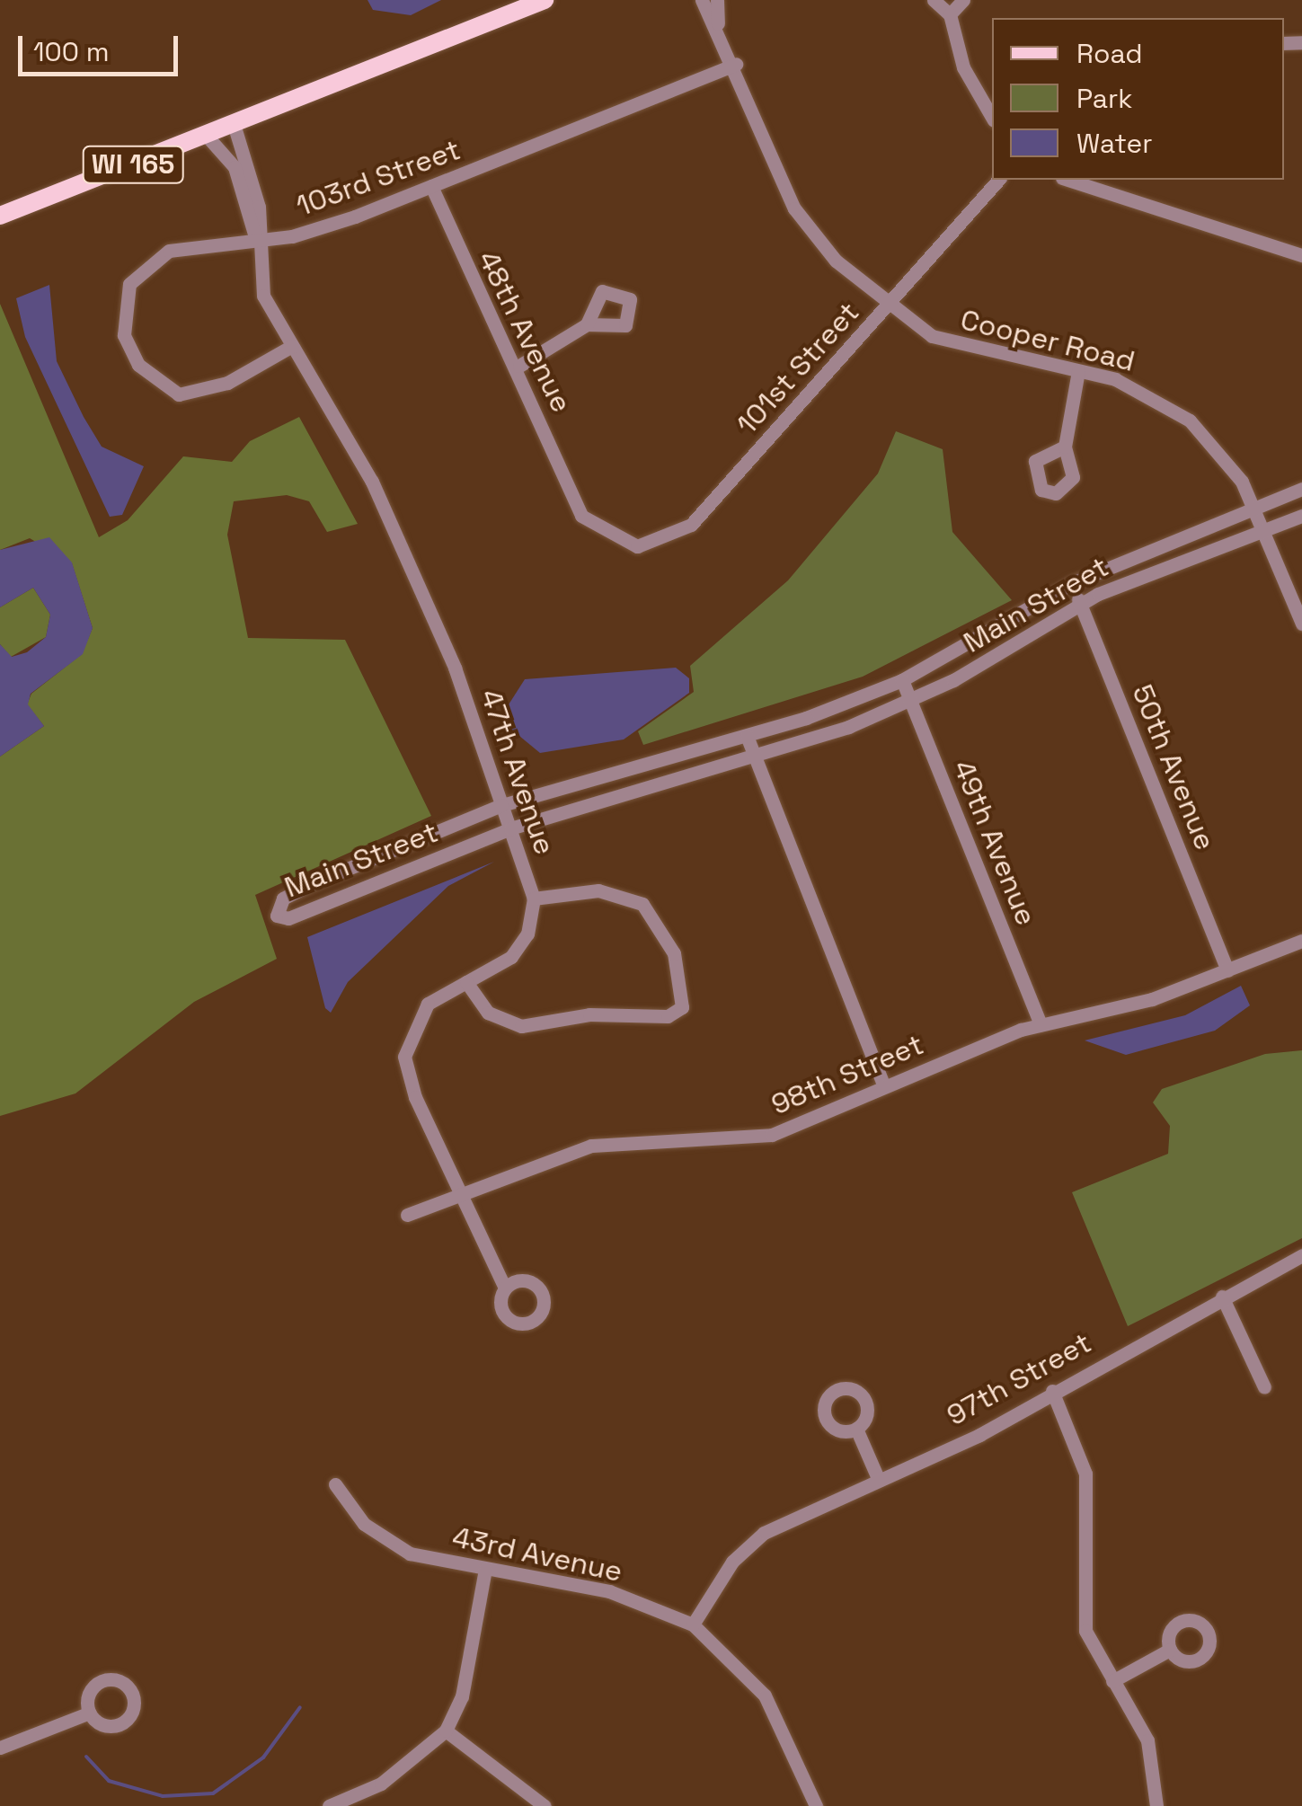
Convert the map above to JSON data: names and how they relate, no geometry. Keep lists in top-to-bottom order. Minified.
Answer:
{"streets":{"main road":["WI 165"],"street":["103rd Street","48th Avenue","Cooper Road","101st Street","Main Street","50th Avenue","47th Avenue","49th Avenue","98th Street","97th Street","43rd Avenue"]},"crossings":[["103rd Street","48th Avenue"],["103rd Street","Cooper Road"],["103rd Street","47th Avenue"],["48th Avenue","101st Street"],["Cooper Road","101st Street"],["Cooper Road","Main Street"],["Main Street","50th Avenue"],["Main Street","47th Avenue"],["Main Street","49th Avenue"],["50th Avenue","98th Street"],["47th Avenue","98th Street"],["49th Avenue","98th Street"],["97th Street","43rd Avenue"]],"legend":["Road","Park","Water"],"scale_bar":"100 m"}
